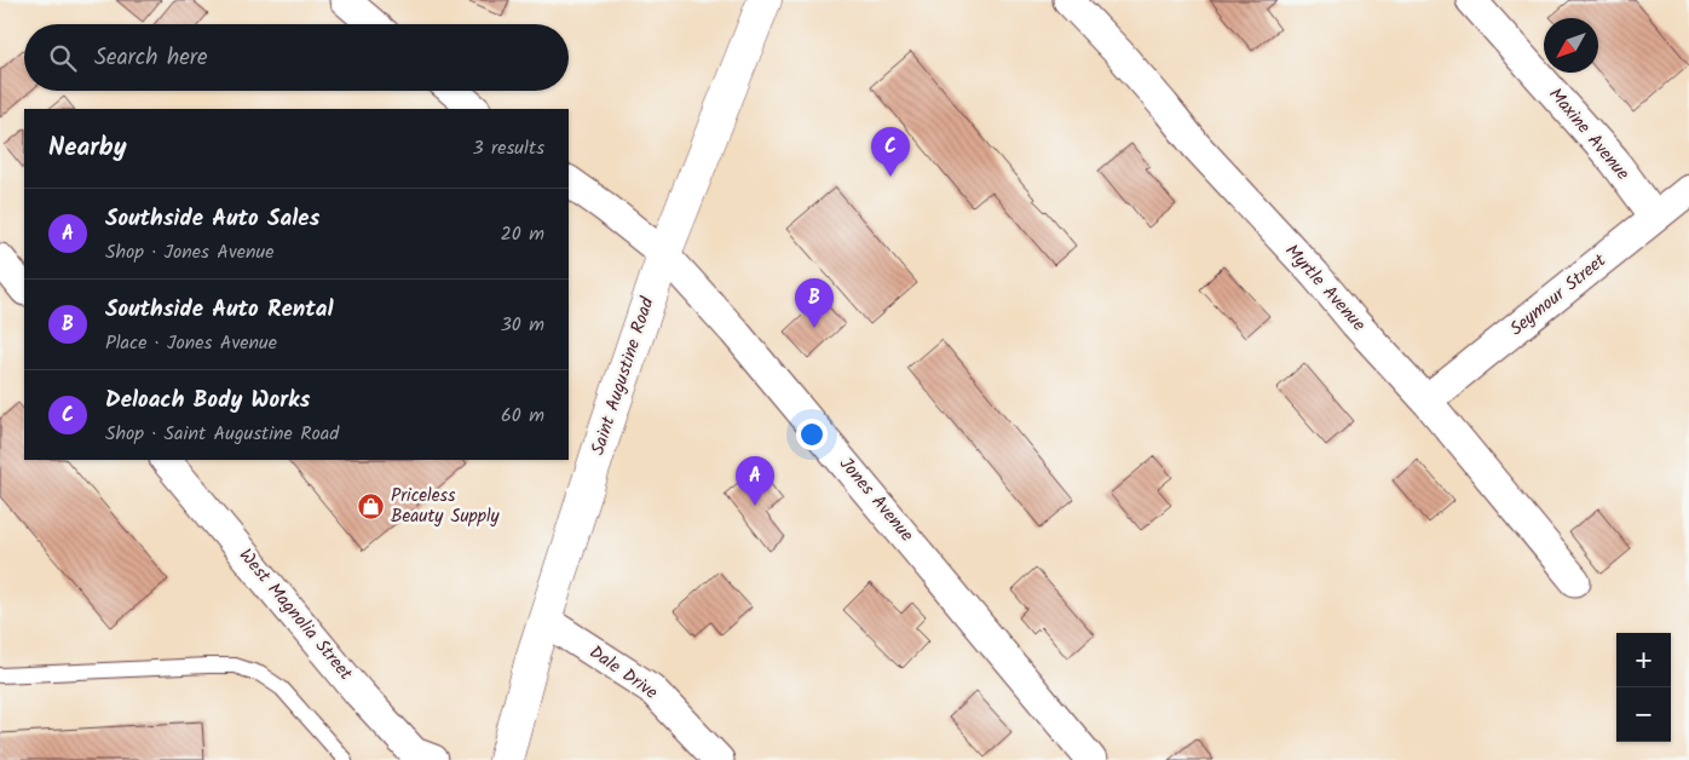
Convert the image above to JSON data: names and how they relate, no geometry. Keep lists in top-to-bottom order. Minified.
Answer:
{"streets":{"main road":["Saint Augustine Road"],"street":["Maxine Avenue","Myrtle Avenue","Seymour Street","Jones Avenue","West Magnolia Street","Dale Drive"]},"crossings":[["Maxine Avenue","Seymour Street"],["Myrtle Avenue","Seymour Street"],["Saint Augustine Road","Jones Avenue"],["Saint Augustine Road","Dale Drive"]],"places":{"shop":["Priceless Beauty Supply"]},"north":"bottom left","page":{"search":"Search here","heading":["Nearby","3 results"],"pins":["C","B","A"],"list":[{"mark":"A","name":"Southside Auto Sales","note":"Shop · Jones Avenue","value":"20 m"},{"mark":"B","name":"Southside Auto Rental","note":"Place · Jones Avenue","value":"30 m"},{"mark":"C","name":"Deloach Body Works","note":"Shop · Saint Augustine Road","value":"60 m"}],"map_buttons":["+","−"]}}
